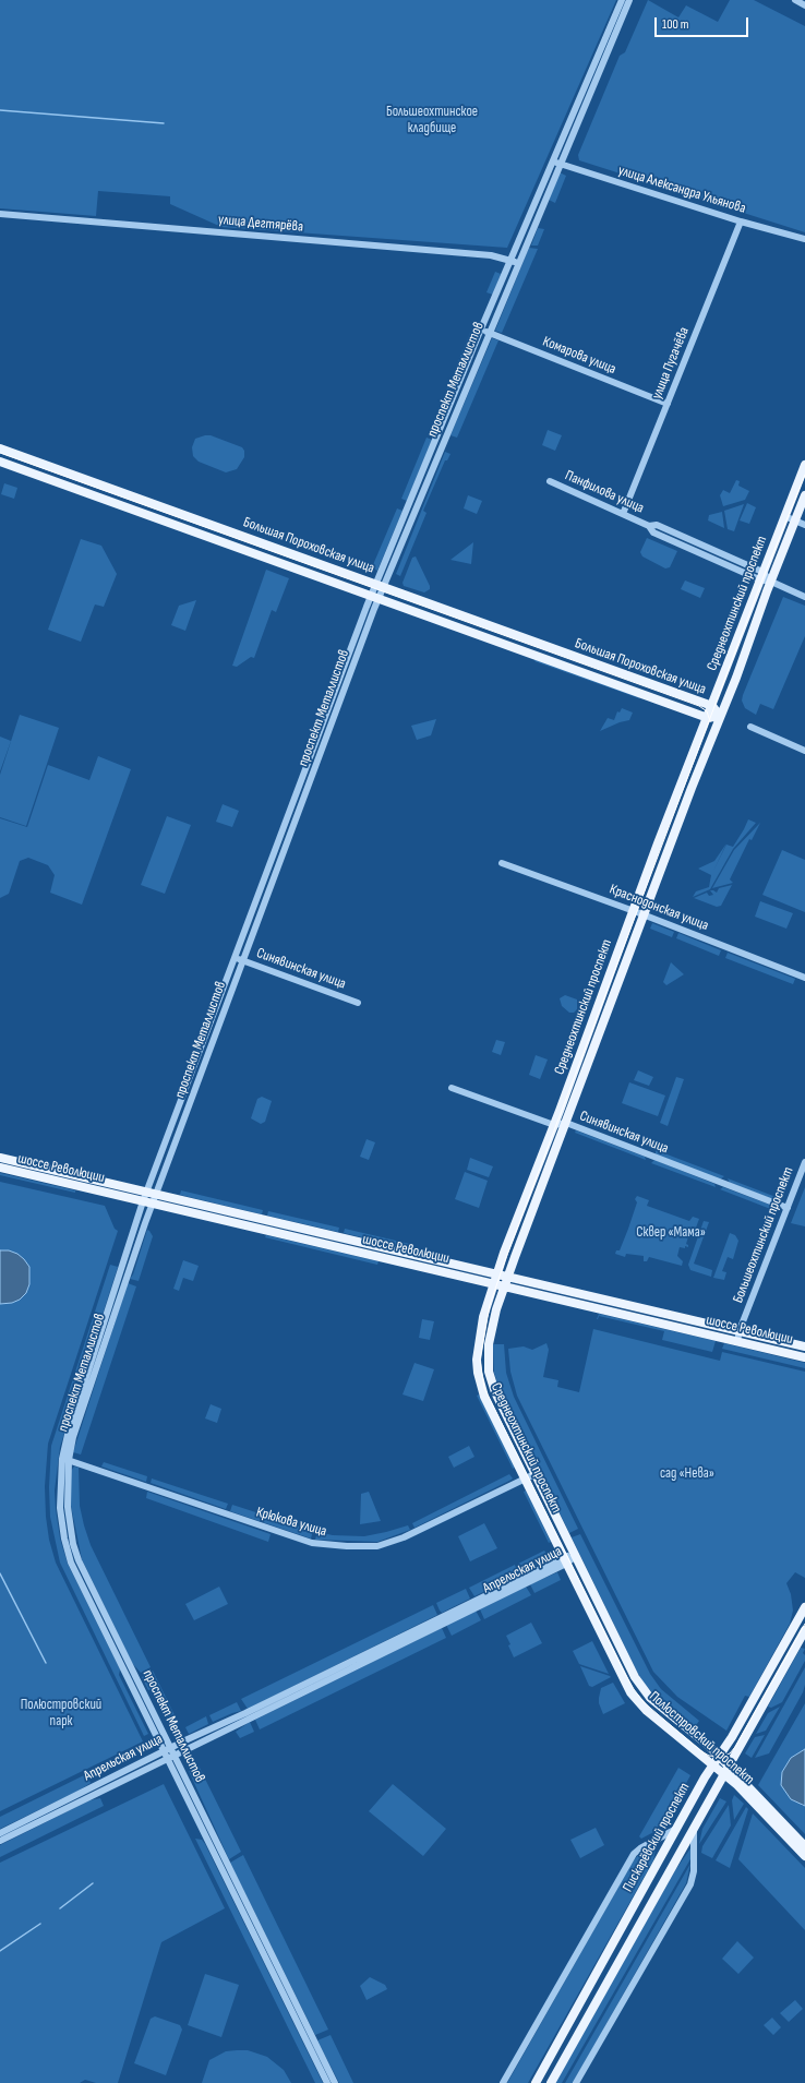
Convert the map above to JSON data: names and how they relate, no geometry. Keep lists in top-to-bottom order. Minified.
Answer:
{"streets":{"main road":["Большая Пороховская улица","Среднеохтинский проспект","шоссе Революции","Полюстровский проспект","Пискарёвский проспект"],"street":["улица Александра Ульянова","улица Дегтярёва","Комарова улица","улица Пугачёва","проспект Металлистов","Панфилова улица","Краснодонская улица","Синявинская улица","Большеохтинский проспект","Крюкова улица","Апрельская улица"]},"crossings":[["улица Александра Ульянова","улица Пугачёва"],["улица Александра Ульянова","проспект Металлистов"],["улица Дегтярёва","проспект Металлистов"],["Комарова улица","улица Пугачёва"],["Комарова улица","проспект Металлистов"],["улица Пугачёва","Панфилова улица"],["проспект Металлистов","Большая Пороховская улица"],["проспект Металлистов","Синявинская улица"],["проспект Металлистов","шоссе Революции"],["проспект Металлистов","Крюкова улица"],["проспект Металлистов","Апрельская улица"],["Панфилова улица","Среднеохтинский проспект"],["Большая Пороховская улица","Среднеохтинский проспект"],["Среднеохтинский проспект","Краснодонская улица"],["Среднеохтинский проспект","Синявинская улица"],["Среднеохтинский проспект","шоссе Революции"],["Среднеохтинский проспект","Крюкова улица"],["Среднеохтинский проспект","Апрельская улица"],["Среднеохтинский проспект","Полюстровский проспект"],["Синявинская улица","Большеохтинский проспект"],["шоссе Революции","Большеохтинский проспект"],["Апрельская улица","Полюстровский проспект"],["Полюстровский проспект","Пискарёвский проспект"]],"parks":["Большеохтинское кладбище","Сквер «Мама»","сад «Нева»","Полюстровский парк"],"scale_bar":"100 m"}
